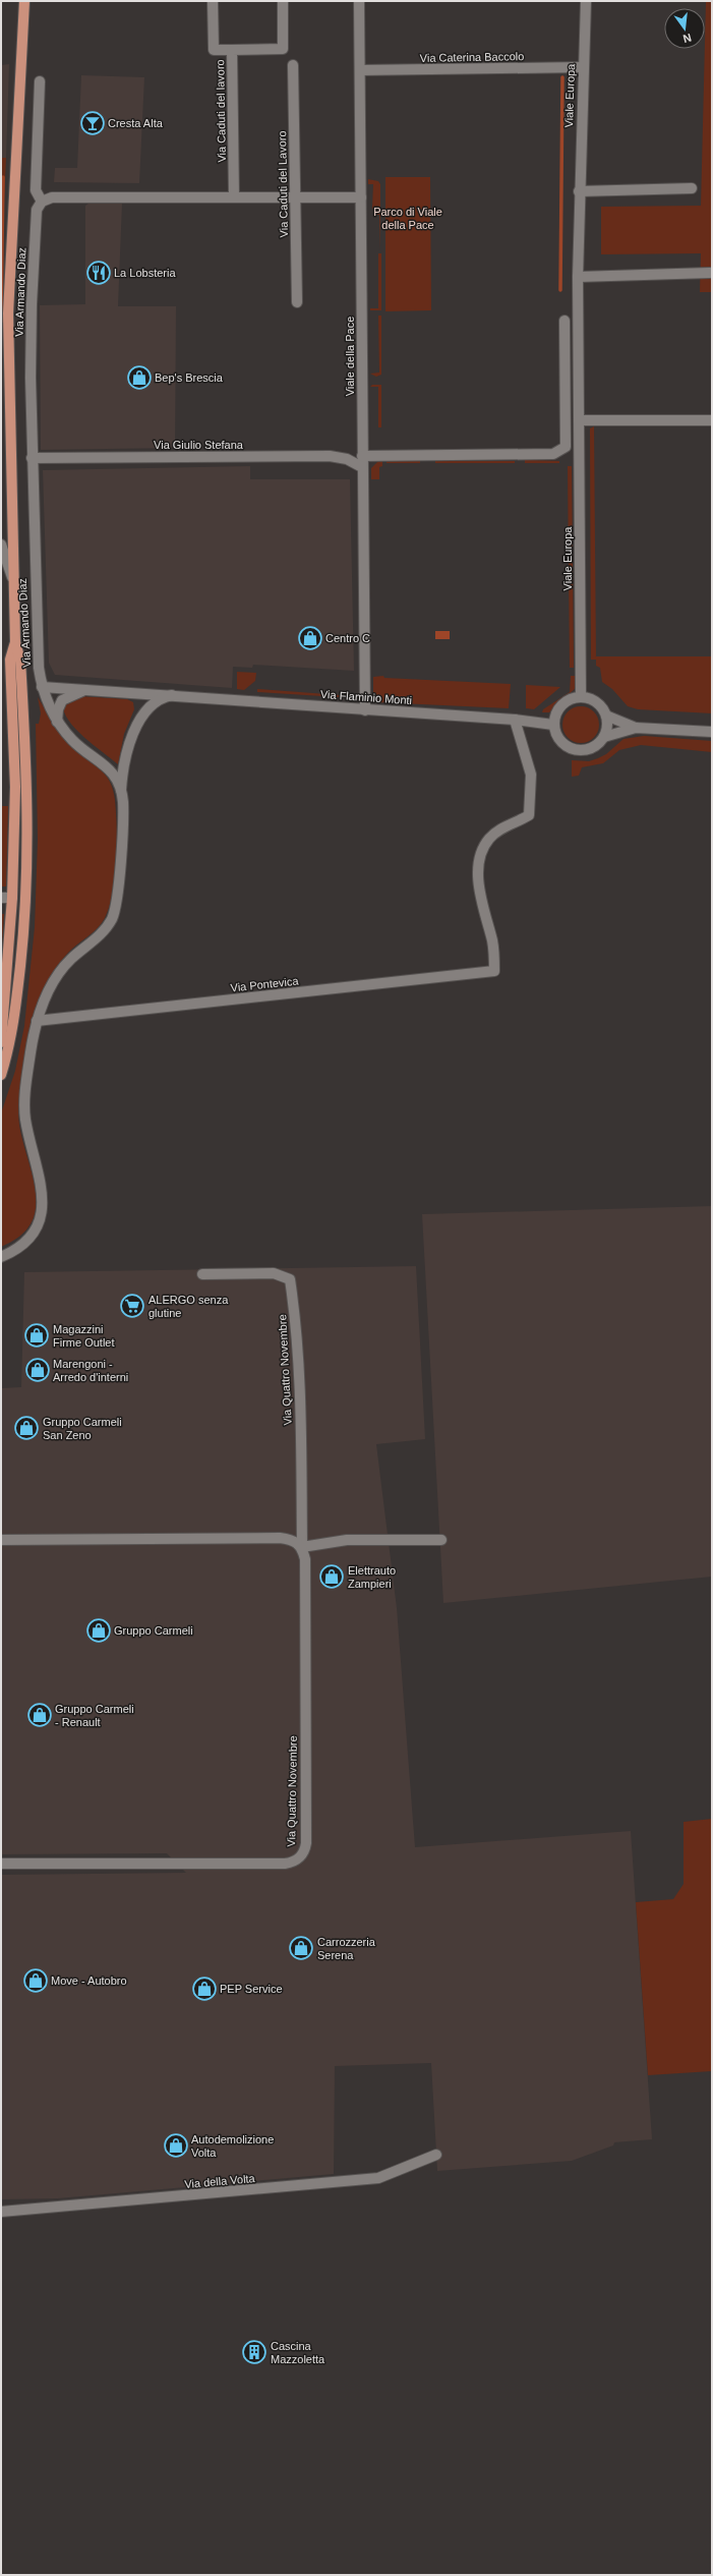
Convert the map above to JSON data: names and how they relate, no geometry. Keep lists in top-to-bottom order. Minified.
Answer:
{"streets":{"main road":["Via Armando Diaz"],"street":["Via Caterina Baccolo","Viale Europa","Via Caduti del lavoro","Via Caduti del Lavoro","Viale della Pace","Via Giulio Stefana","Via Flaminio Monti","Via Pontevica","Via Quattro Novembre","Via della Volta"]},"crossings":[["Via Caterina Baccolo","Viale Europa"],["Via Caterina Baccolo","Viale della Pace"],["Viale Europa","Via Flaminio Monti"],["Via Caduti del lavoro","Via Caduti del Lavoro"],["Via Caduti del lavoro","Via Armando Diaz"],["Via Caduti del lavoro","Viale della Pace"],["Via Armando Diaz","Via Giulio Stefana"],["Via Armando Diaz","Via Flaminio Monti"],["Via Armando Diaz","Via Pontevica"],["Viale della Pace","Via Giulio Stefana"],["Viale della Pace","Via Flaminio Monti"],["Via Flaminio Monti","Via Pontevica"]],"parks":["Parco di Viale della Pace"],"places":{"bar":["Cresta Alta"],"restaurant":["La Lobsteria"],"shop":["Bep's Brescia","Centro C","Magazzini Firme Outlet","Marengoni - Arredo d'interni","Gruppo Carmeli San Zeno","Elettrauto Zampieri","Gruppo Carmeli","Gruppo Carmeli - Renault","Carrozzeria Serena","Move - Autobro","PEP Service","Autodemolizione Volta"],"supermarket":["ALERGO senza glutine"],"building":["Cascina Mazzoletta"]},"north":"bottom"}
